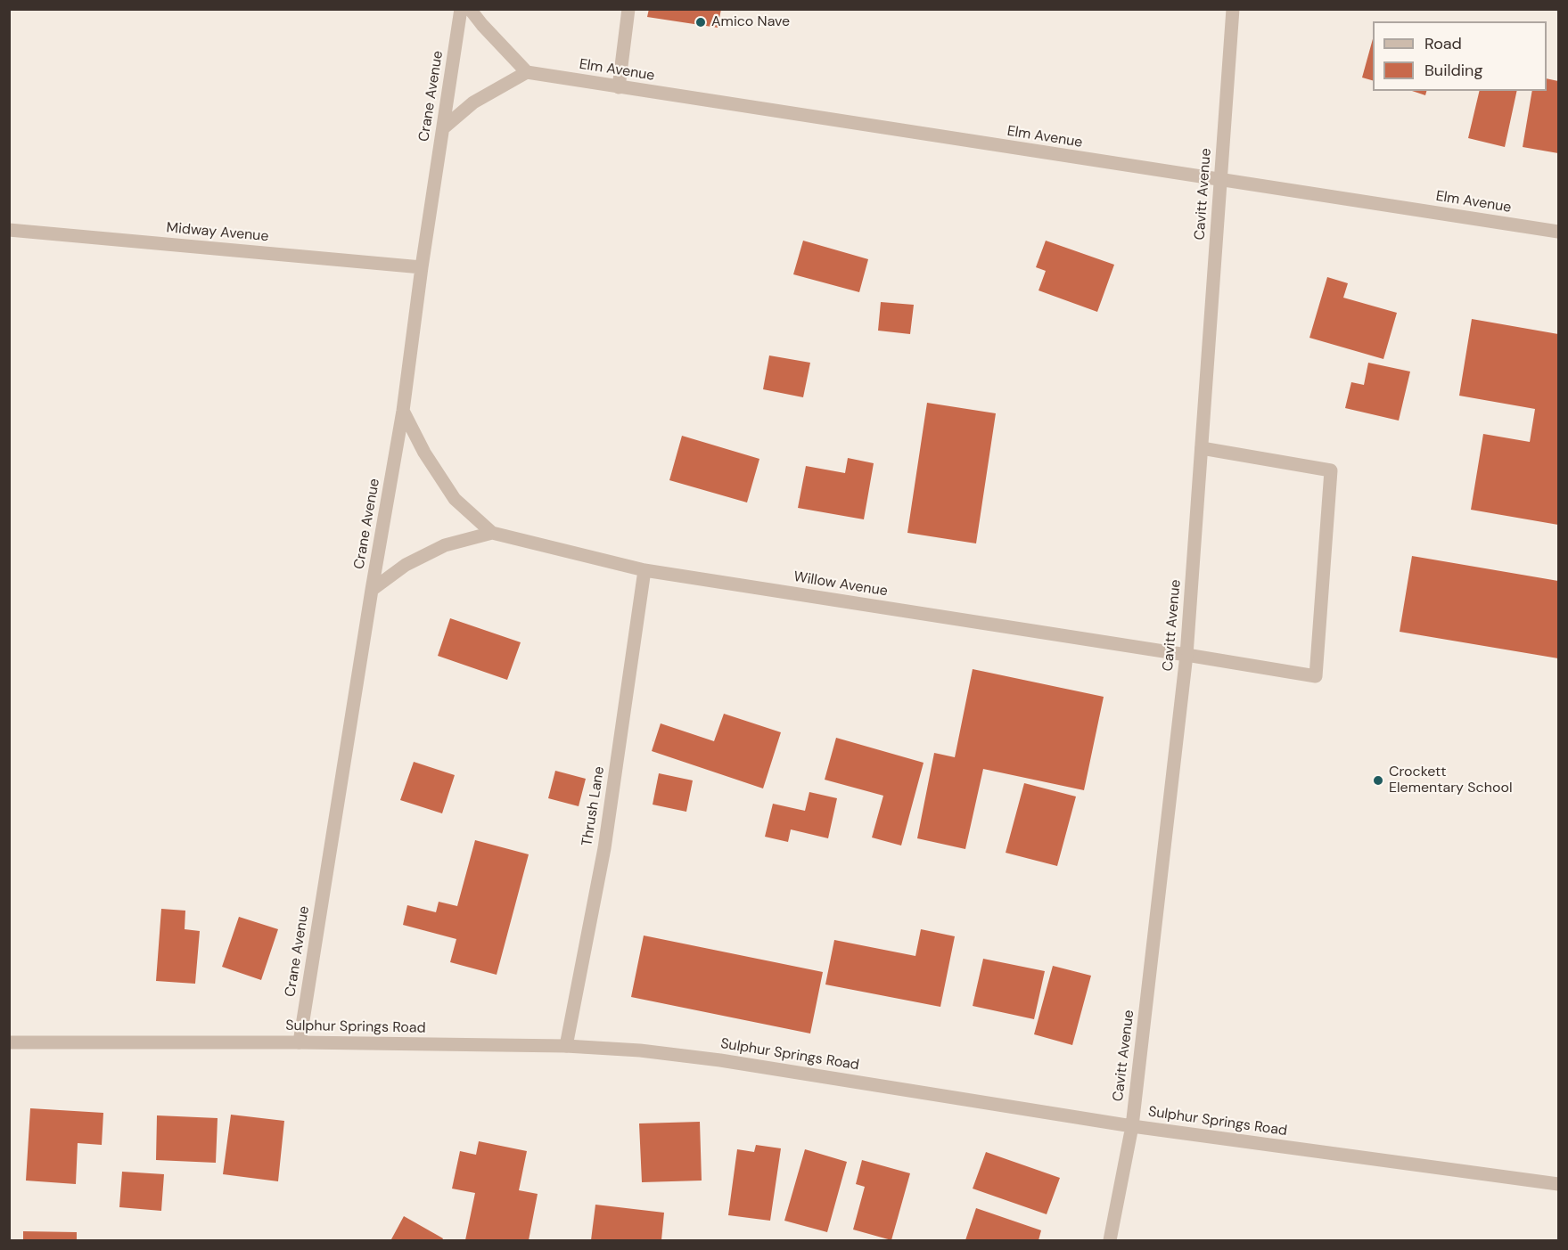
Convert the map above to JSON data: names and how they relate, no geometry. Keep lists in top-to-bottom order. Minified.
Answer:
{"streets":{"street":["Elm Avenue","Crane Avenue","Cavitt Avenue","Midway Avenue","Willow Avenue","Thrush Lane","Sulphur Springs Road"]},"crossings":[["Elm Avenue","Cavitt Avenue"],["Crane Avenue","Midway Avenue"],["Crane Avenue","Willow Avenue"],["Crane Avenue","Sulphur Springs Road"],["Cavitt Avenue","Willow Avenue"],["Cavitt Avenue","Sulphur Springs Road"],["Willow Avenue","Thrush Lane"],["Thrush Lane","Sulphur Springs Road"]],"places":["Amico Nave","Crockett Elementary School"],"legend":["Road","Building"]}
